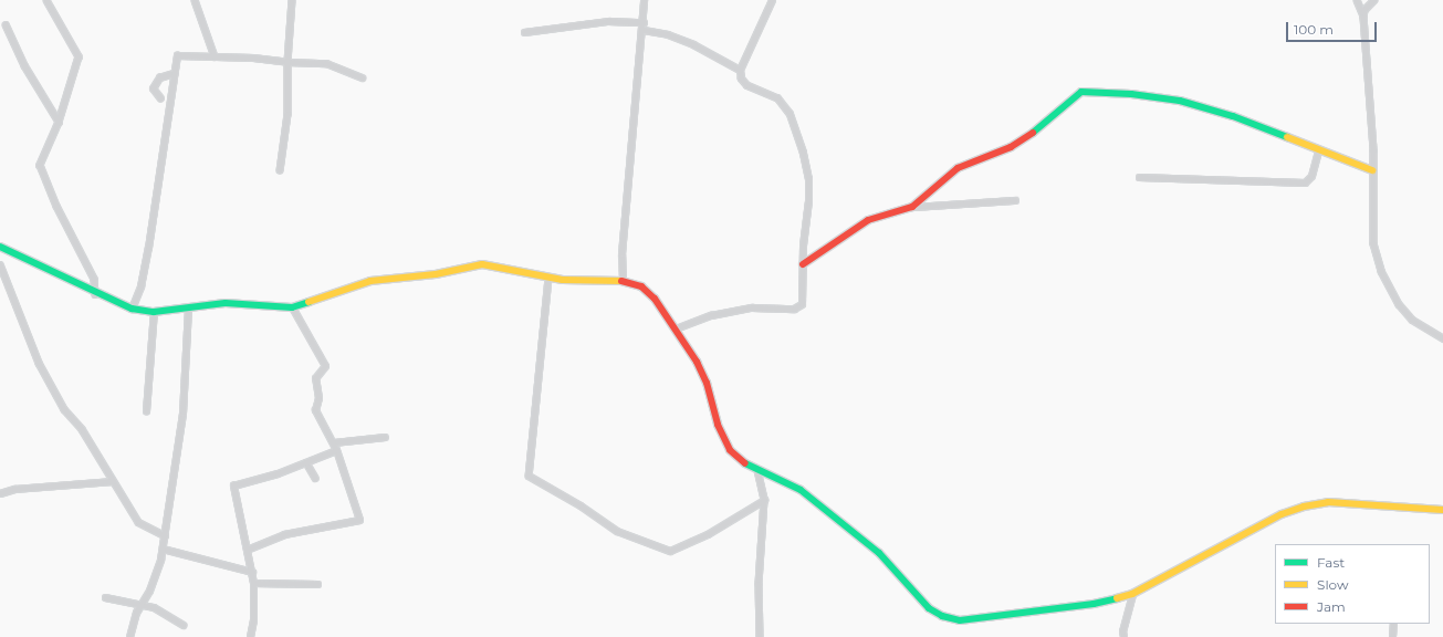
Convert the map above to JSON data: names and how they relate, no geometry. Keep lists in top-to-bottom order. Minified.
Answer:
{"legend":["Fast","Slow","Jam"],"scale_bar":"100 m"}
